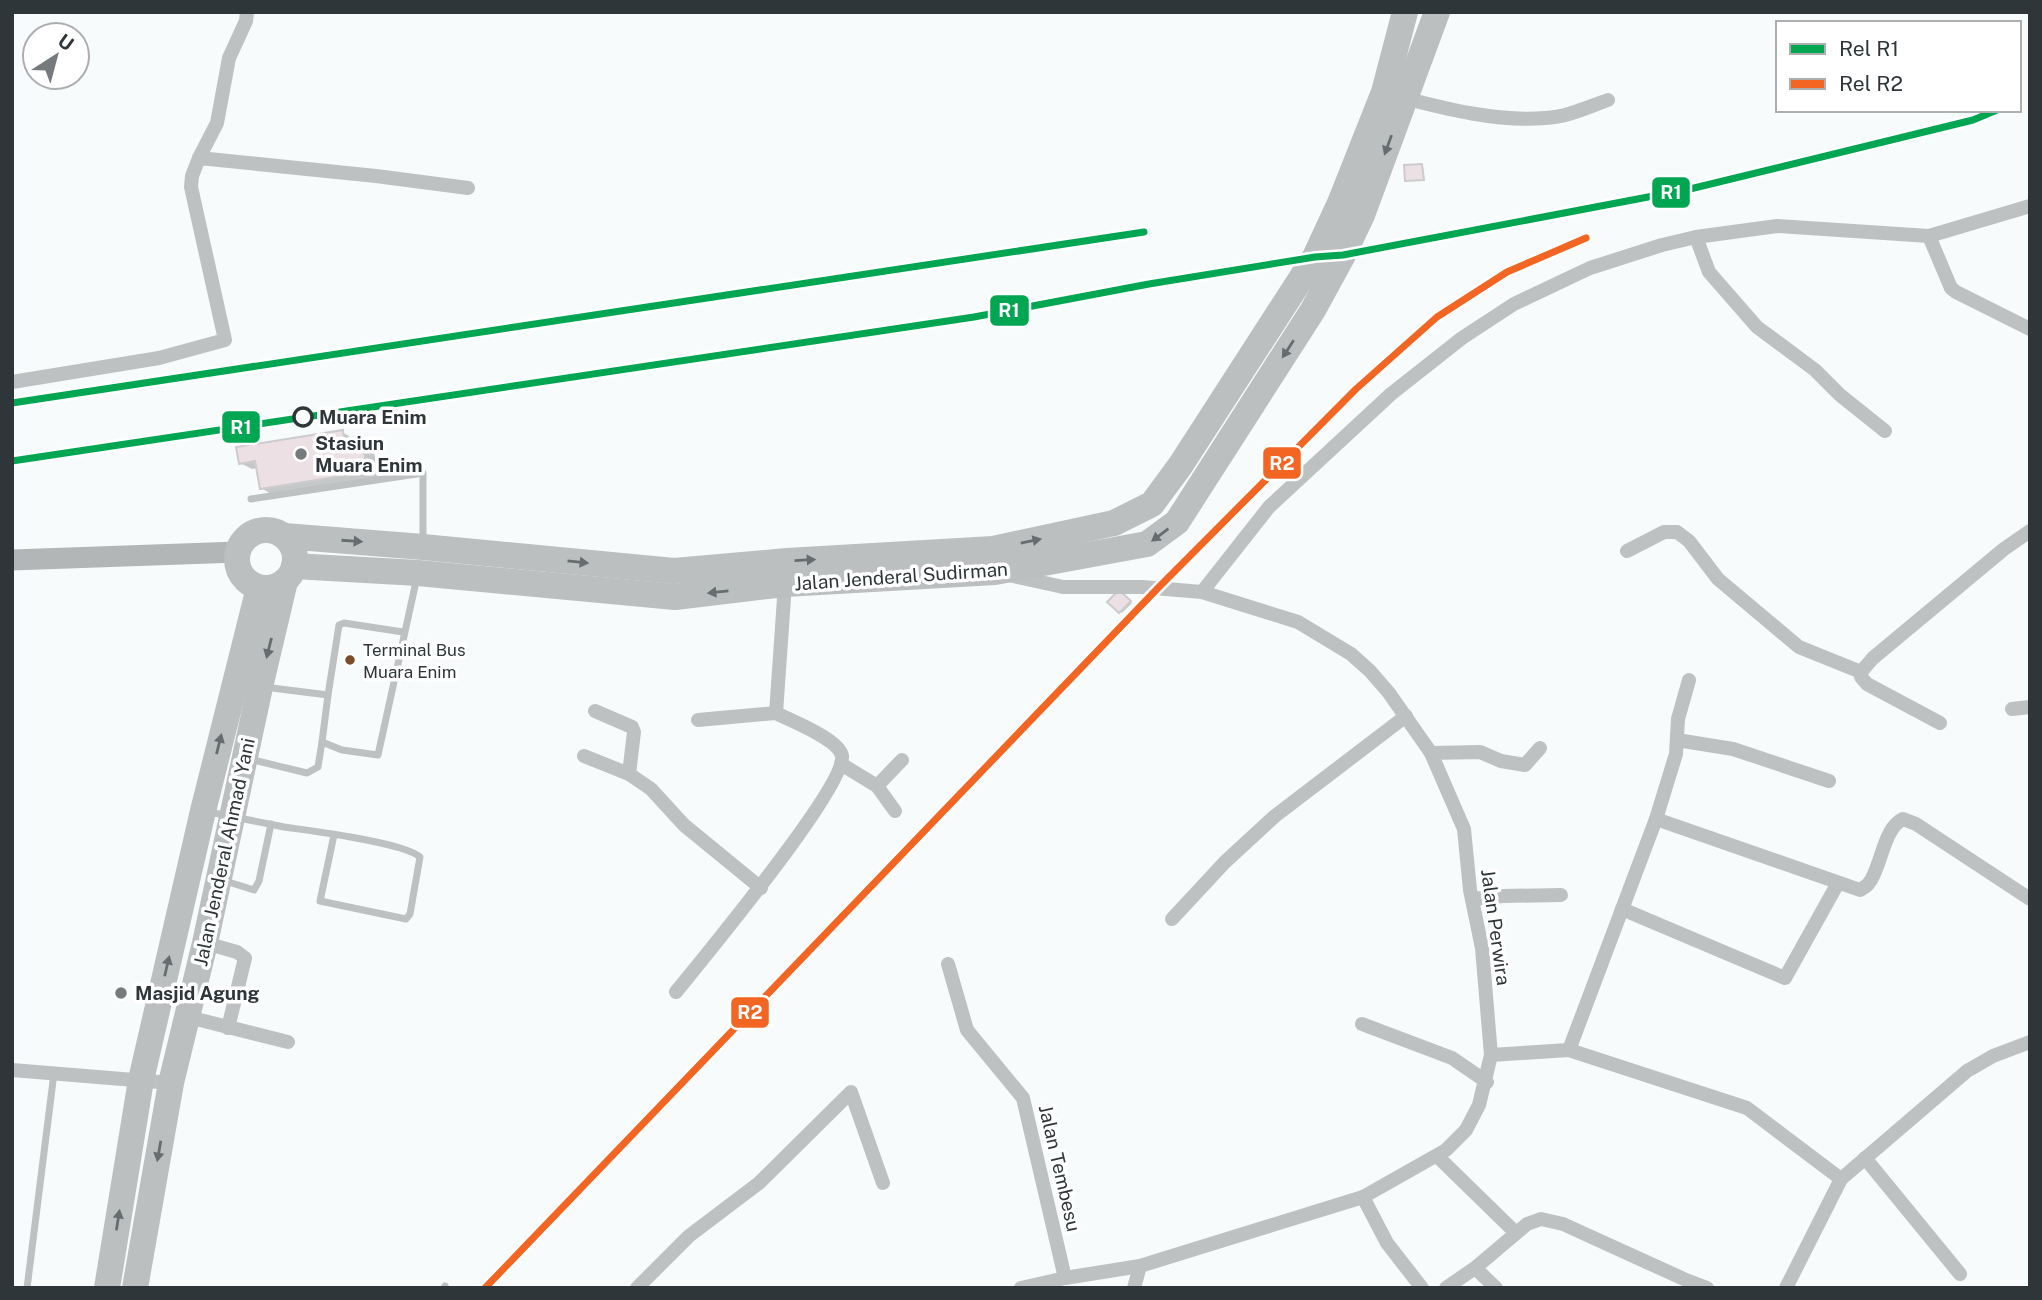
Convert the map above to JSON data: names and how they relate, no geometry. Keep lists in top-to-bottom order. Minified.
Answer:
{"streets":{"highway":["Jalan Jenderal Sudirman","Jalan Jenderal Ahmad Yani"],"street":["Jalan Perwira","Jalan Tembesu"]},"crossings":[["Jalan Jenderal Sudirman","Jalan Jenderal Ahmad Yani"],["Jalan Jenderal Sudirman","Jalan Perwira"],["Jalan Perwira","Jalan Tembesu"]],"places":["Muara Enim","Stasiun Muara Enim","Terminal Bus Muara Enim","Masjid Agung"],"lines":["rail line R1","rail line R2"],"legend":["Rel R1","Rel R2"],"north":"top right"}
